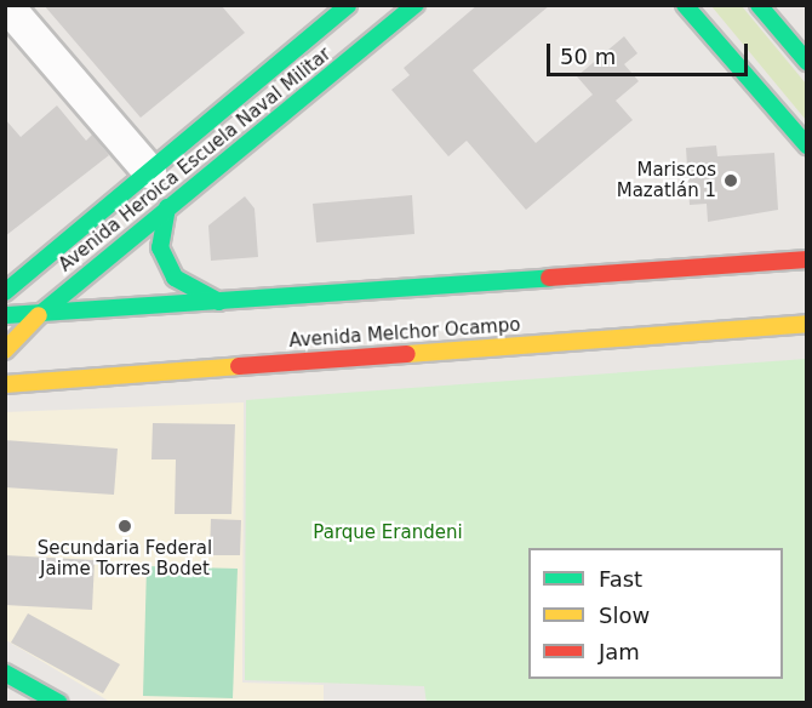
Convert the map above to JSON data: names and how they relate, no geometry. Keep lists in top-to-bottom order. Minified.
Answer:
{"streets":{"main road":["Avenida Heroica Escuela Naval Militar","Avenida Melchor Ocampo"]},"parks":["Parque Erandeni"],"places":["Mariscos Mazatlán 1","Secundaria Federal Jaime Torres Bodet"],"legend":["Fast","Slow","Jam"],"scale_bar":"50 m"}
